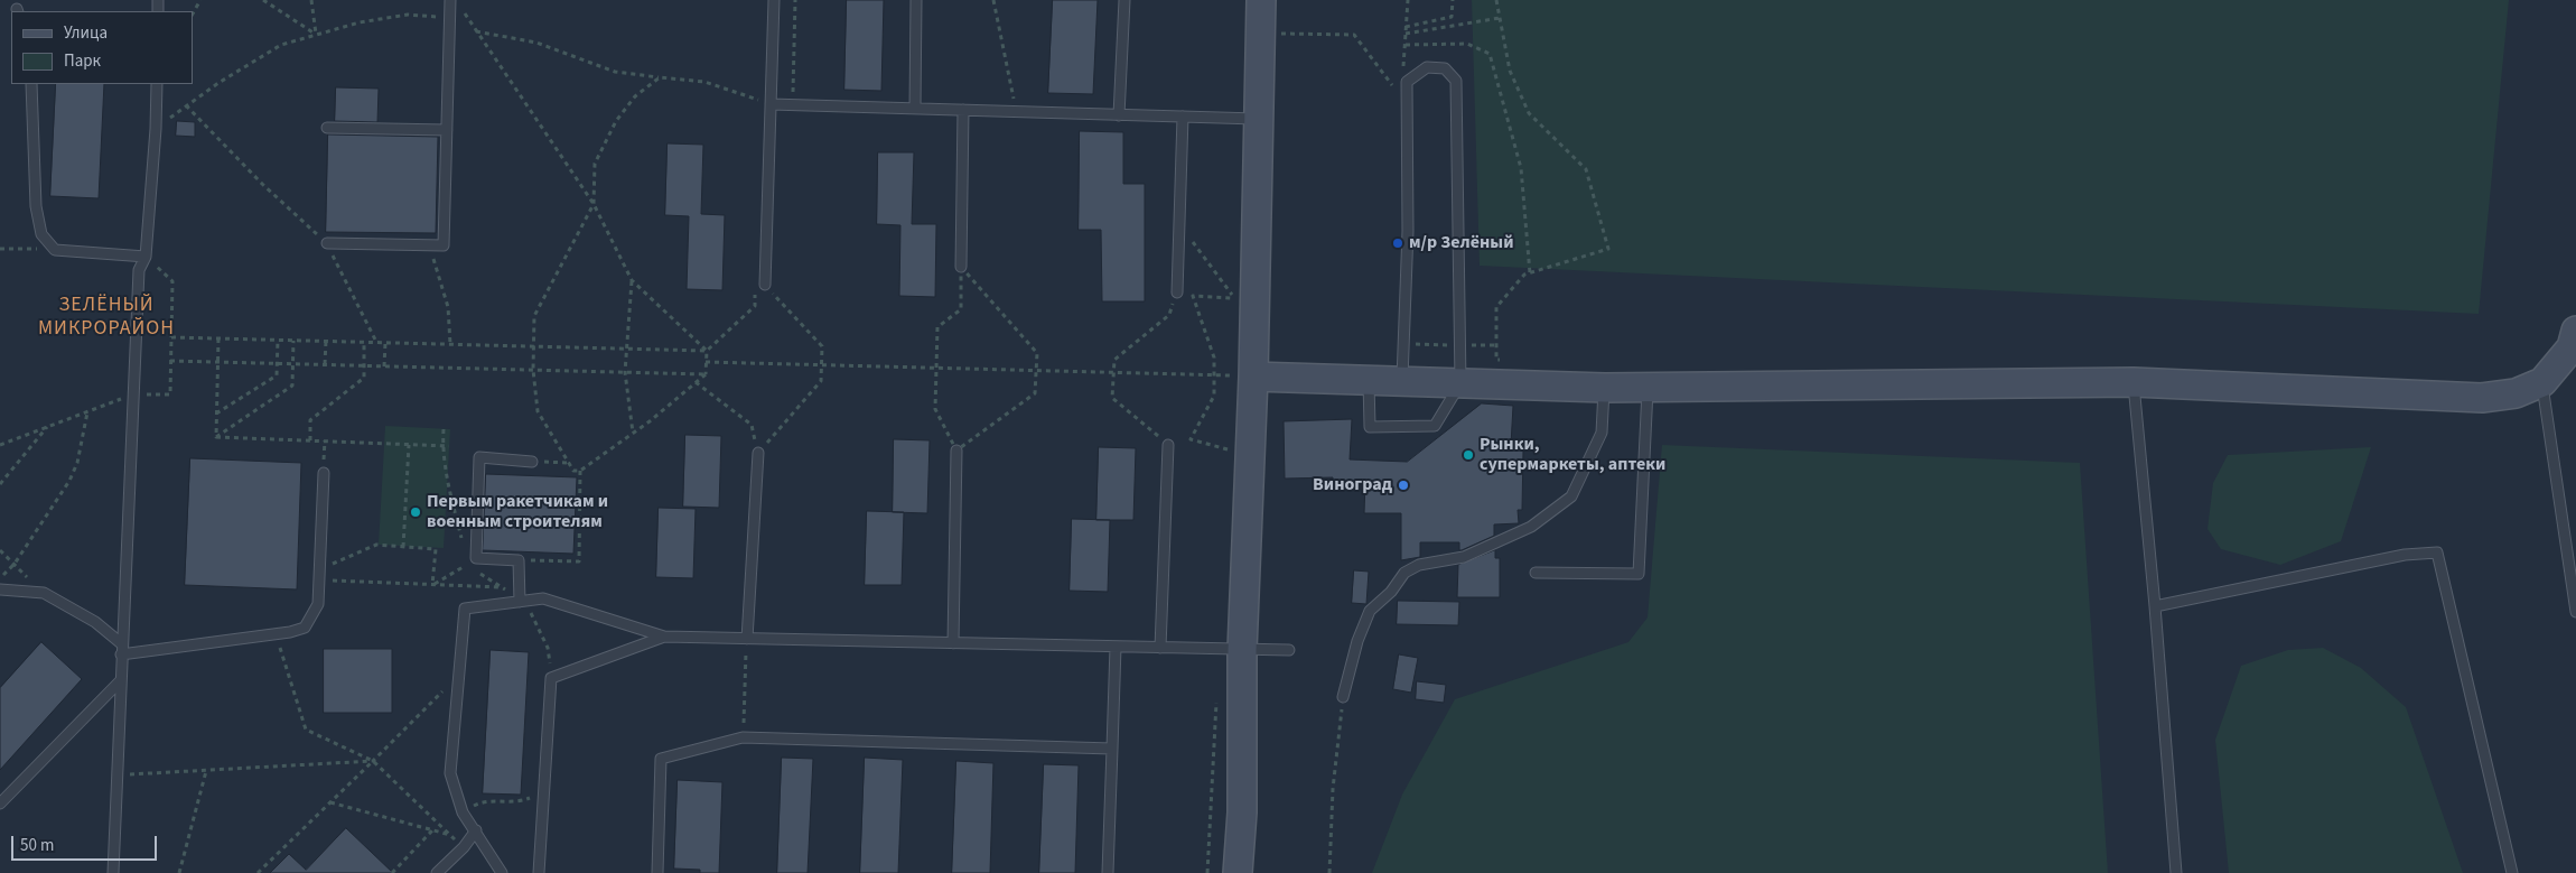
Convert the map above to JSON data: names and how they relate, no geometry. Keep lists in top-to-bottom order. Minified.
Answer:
{"districts":["ЗЕЛЁНЫЙ МИКРОРАЙОН"],"places":["м/р Зелёный","Рынки, супермаркеты, аптеки","Виноград","Первым ракетчикам и военным строителям"],"legend":["Улица","Парк"],"scale_bar":"50 m"}
